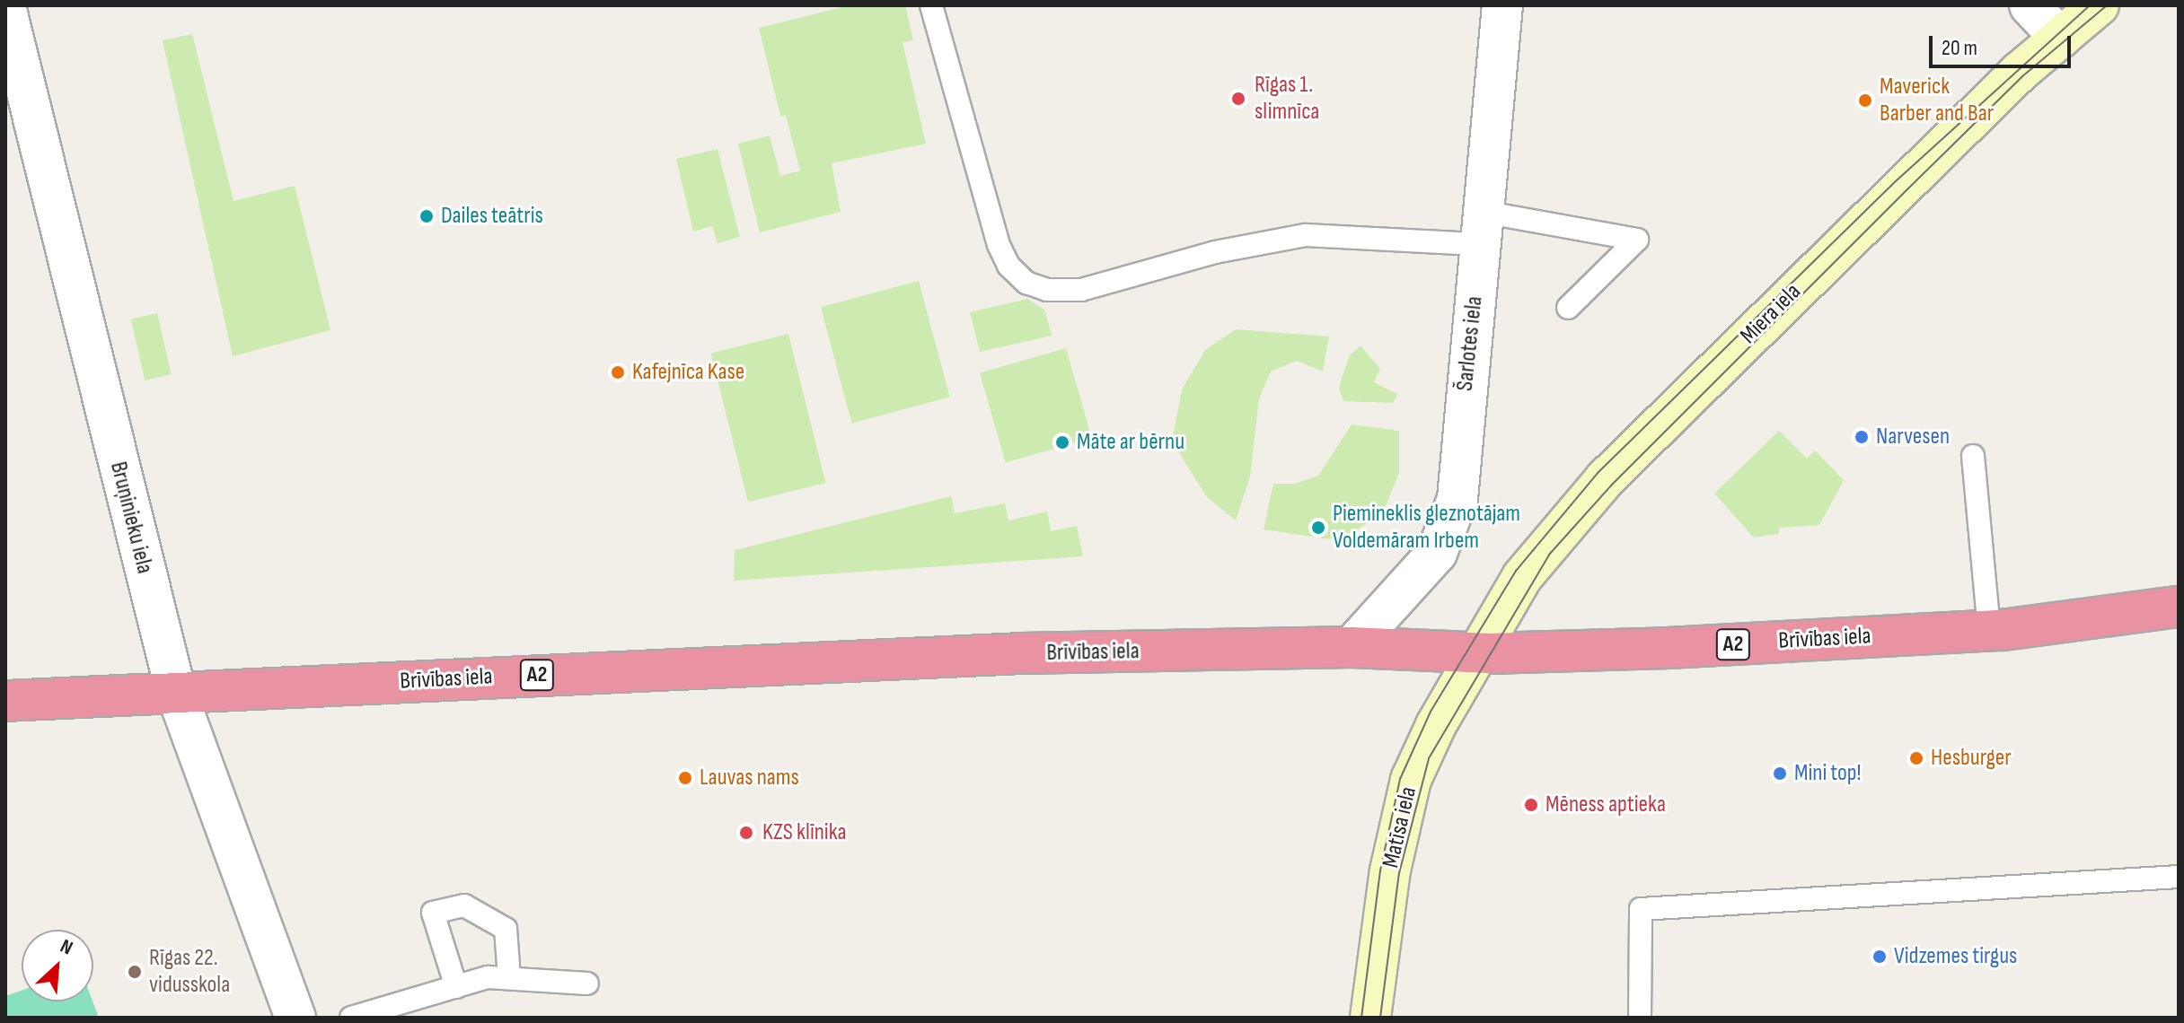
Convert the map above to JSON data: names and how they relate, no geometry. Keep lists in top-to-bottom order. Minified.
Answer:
{"streets":{"highway":["Brīvības iela","A2"],"street":["Miera iela","Šarlotes iela","Bruņinieku iela","Matīsa iela"]},"crossings":[["Miera iela","Brīvības iela"],["Miera iela","Matīsa iela"],["Šarlotes iela","Brīvības iela"],["Bruņinieku iela","Brīvības iela"],["Brīvības iela","Matīsa iela"]],"places":["Rīgas 1. slimnīca","Maverick Barber and Bar","Dailes teātris","Kafejnīca Kase","Narvesen","Māte ar bērnu","Piemineklis gleznotājam Voldemāram Irbem","Hesburger","Mini top!","Lauvas nams","Mēness aptieka","KZS klīnika","Vidzemes tirgus","Rīgas 22. vidusskola"],"scale_bar":"20 m","north":"top right"}
